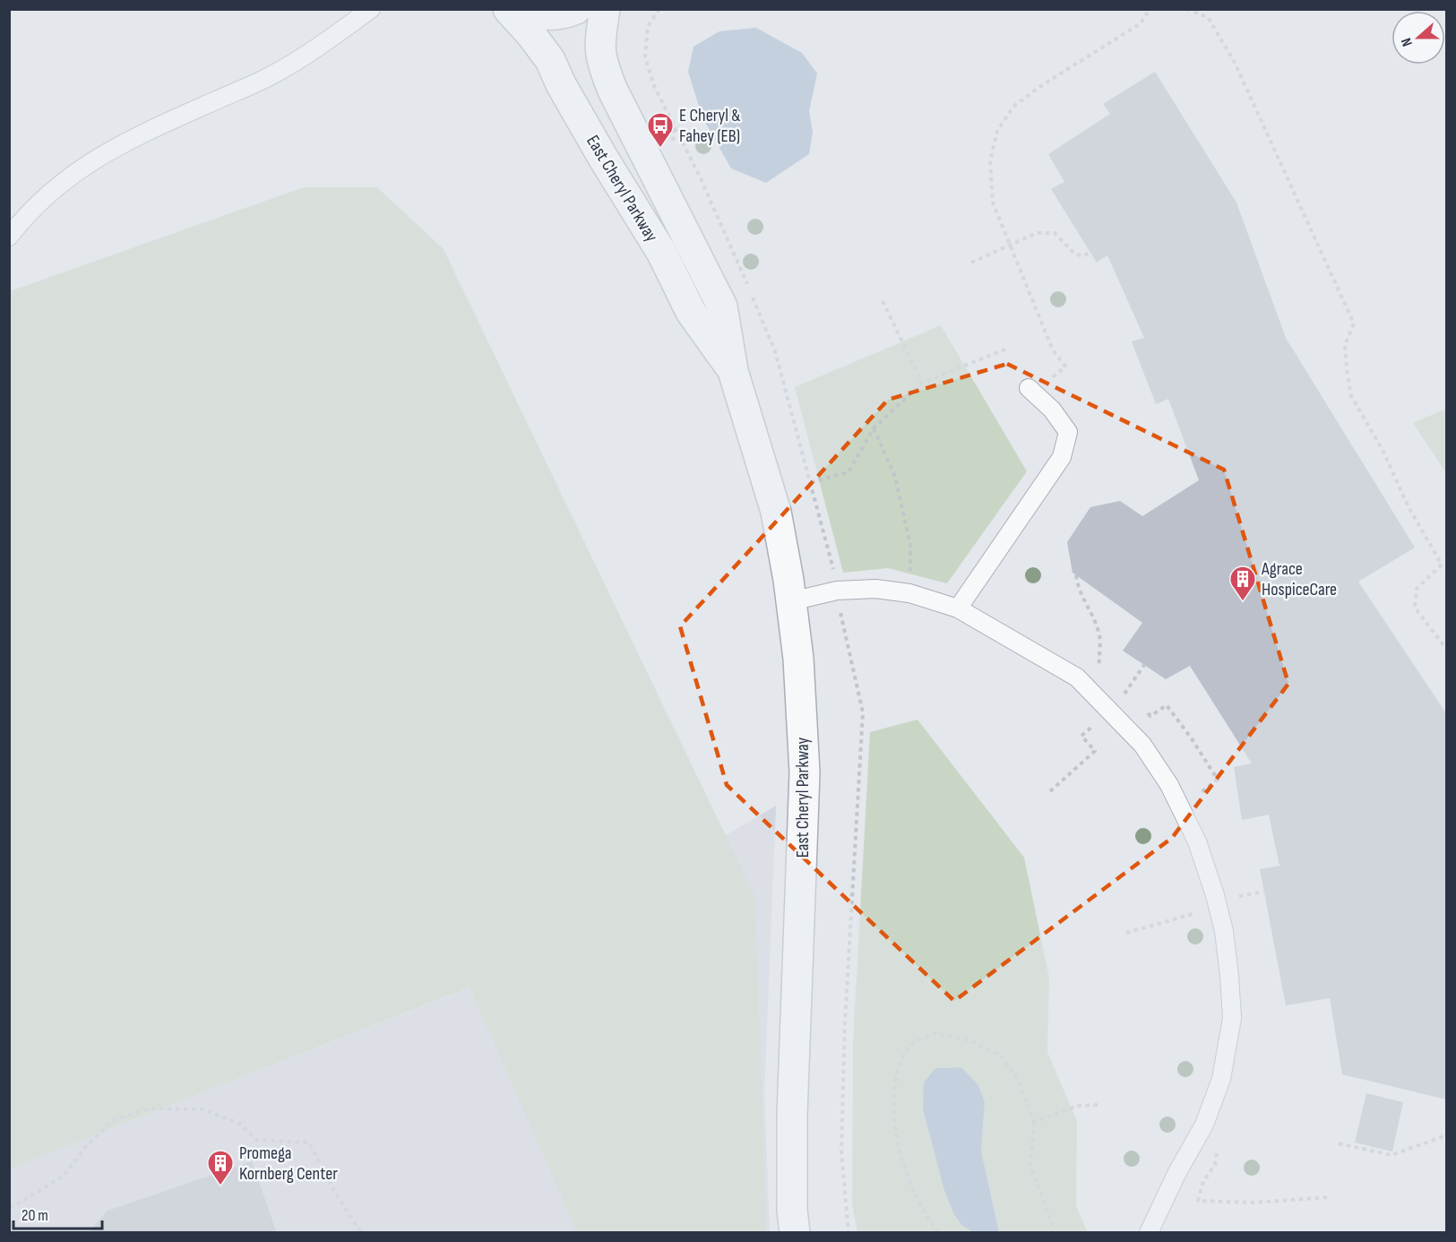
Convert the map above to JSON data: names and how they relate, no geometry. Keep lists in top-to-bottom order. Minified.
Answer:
{"streets":{"street":["East Cheryl Parkway"]},"places":{"bus stop":["E Cheryl & Fahey (EB)"],"building":["Agrace HospiceCare","Promega Kornberg Center"]},"scale_bar":"20 m","north":"left"}
